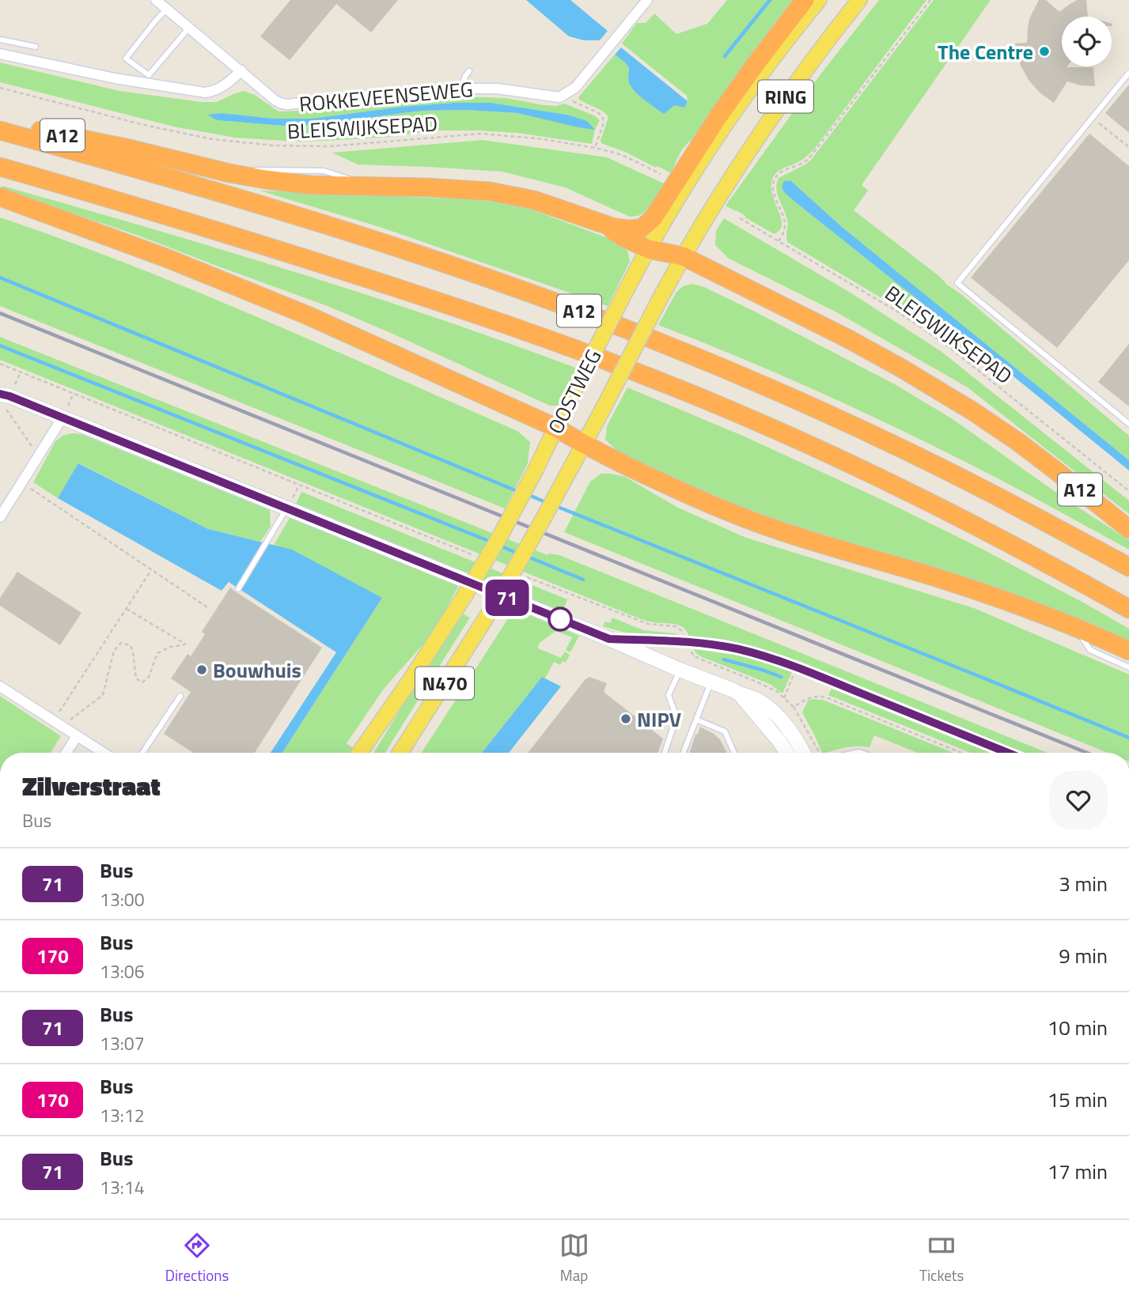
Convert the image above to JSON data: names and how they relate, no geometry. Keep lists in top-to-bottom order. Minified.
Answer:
{"streets":{"highway":["A12"],"main road":["RING","OOSTWEG","N470"],"street":["ROKKEVEENSEWEG"],"path":["BLEISWIJKSEPAD"]},"crossings":[["A12","OOSTWEG"]],"places":["The Centre","Bouwhuis","NIPV"],"lines":["bus line 71"],"page":{"on_map":"71","heading":["Zilverstraat","Bus"],"list":[{"mark":"71","name":"Bus","note":"13:00","value":"3 min"},{"mark":"170","name":"Bus","note":"13:06","value":"9 min"},{"mark":"71","name":"Bus","note":"13:07","value":"10 min"},{"mark":"170","name":"Bus","note":"13:12","value":"15 min"},{"mark":"71","name":"Bus","note":"13:14","value":"17 min"}],"tabs":["Directions","Map","Tickets"]}}
